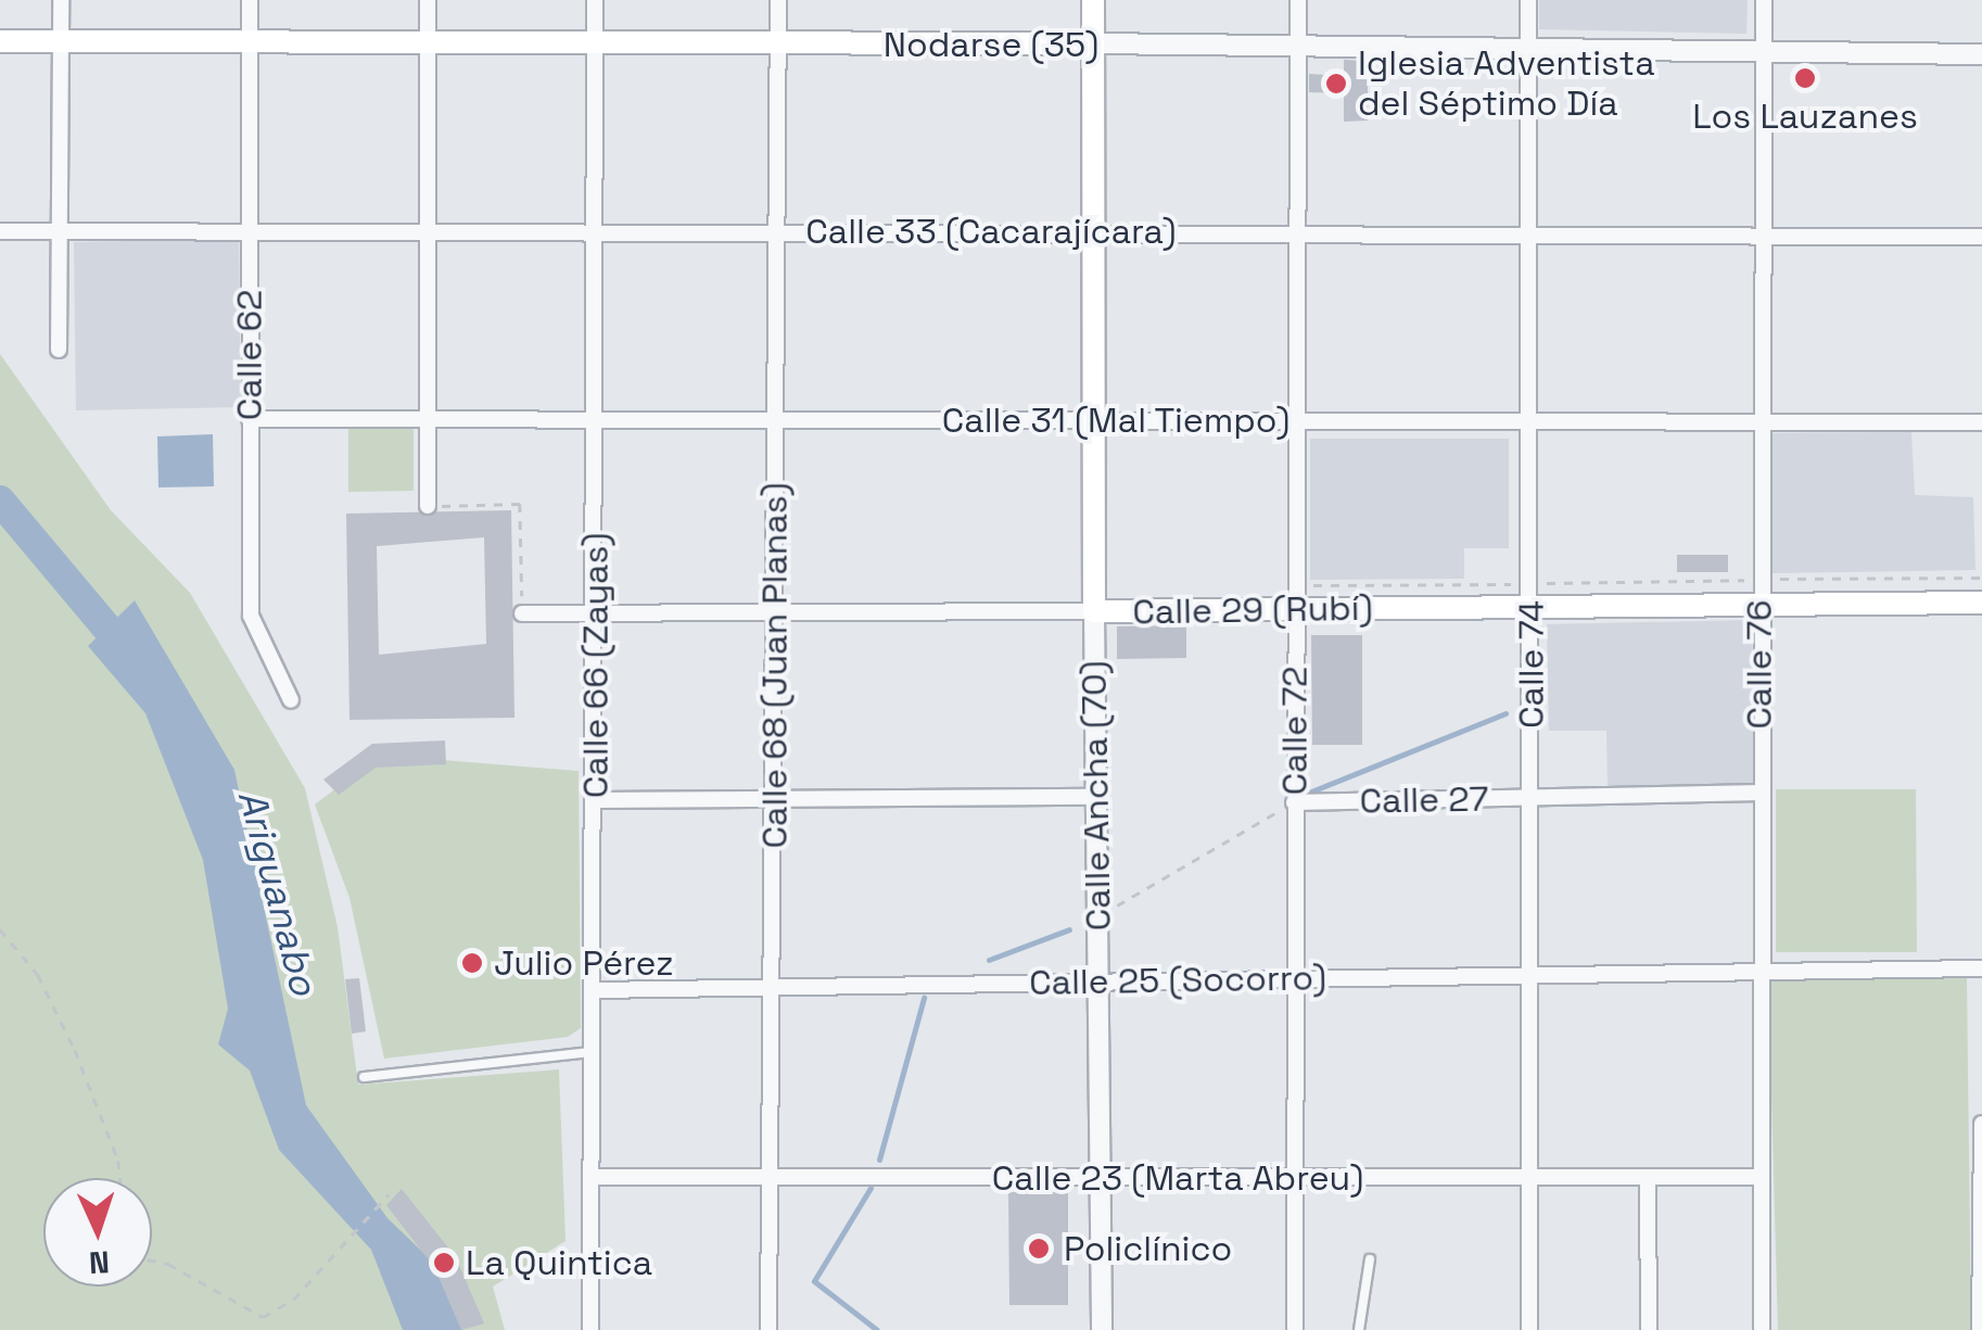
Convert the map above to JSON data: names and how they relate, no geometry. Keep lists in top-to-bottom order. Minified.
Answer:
{"streets":{"main road":["Nodarse (35)","Calle 29 (Rubí)","Calle Ancha (70)"],"street":["Calle 33 (Cacarajícara)","Calle 62","Calle 31 (Mal Tiempo)","Calle 74","Calle 76","Calle 66 (Zayas)","Calle 68 (Juan Planas)","Calle 72","Calle 27","Calle 25 (Socorro)","Calle 23 (Marta Abreu)"]},"crossings":[["Nodarse (35)","Calle 62"],["Nodarse (35)","Calle 74"],["Nodarse (35)","Calle 76"],["Nodarse (35)","Calle 66 (Zayas)"],["Nodarse (35)","Calle 68 (Juan Planas)"],["Nodarse (35)","Calle 72"],["Nodarse (35)","Calle Ancha (70)"],["Calle 33 (Cacarajícara)","Calle 62"],["Calle 33 (Cacarajícara)","Calle 74"],["Calle 33 (Cacarajícara)","Calle 76"],["Calle 33 (Cacarajícara)","Calle 66 (Zayas)"],["Calle 33 (Cacarajícara)","Calle 68 (Juan Planas)"],["Calle 33 (Cacarajícara)","Calle 72"],["Calle 33 (Cacarajícara)","Calle Ancha (70)"],["Calle 62","Calle 31 (Mal Tiempo)"],["Calle 31 (Mal Tiempo)","Calle 74"],["Calle 31 (Mal Tiempo)","Calle 76"],["Calle 31 (Mal Tiempo)","Calle 66 (Zayas)"],["Calle 31 (Mal Tiempo)","Calle 68 (Juan Planas)"],["Calle 31 (Mal Tiempo)","Calle 72"],["Calle 31 (Mal Tiempo)","Calle Ancha (70)"],["Calle 29 (Rubí)","Calle 74"],["Calle 29 (Rubí)","Calle 76"],["Calle 29 (Rubí)","Calle 66 (Zayas)"],["Calle 29 (Rubí)","Calle 68 (Juan Planas)"],["Calle 29 (Rubí)","Calle 72"],["Calle 29 (Rubí)","Calle Ancha (70)"],["Calle 74","Calle 27"],["Calle 74","Calle 25 (Socorro)"],["Calle 74","Calle 23 (Marta Abreu)"],["Calle 76","Calle 27"],["Calle 76","Calle 25 (Socorro)"],["Calle 76","Calle 23 (Marta Abreu)"],["Calle 66 (Zayas)","Calle 25 (Socorro)"],["Calle 66 (Zayas)","Calle 23 (Marta Abreu)"],["Calle 68 (Juan Planas)","Calle 25 (Socorro)"],["Calle 68 (Juan Planas)","Calle 23 (Marta Abreu)"],["Calle 72","Calle 27"],["Calle 72","Calle 25 (Socorro)"],["Calle 72","Calle 23 (Marta Abreu)"],["Calle Ancha (70)","Calle 25 (Socorro)"],["Calle Ancha (70)","Calle 23 (Marta Abreu)"]],"water":["Ariguanabo"],"places":["Los Lauzanes","Iglesia Adventista del Séptimo Día","Julio Pérez","Policlínico","La Quintica"],"north":"bottom"}
